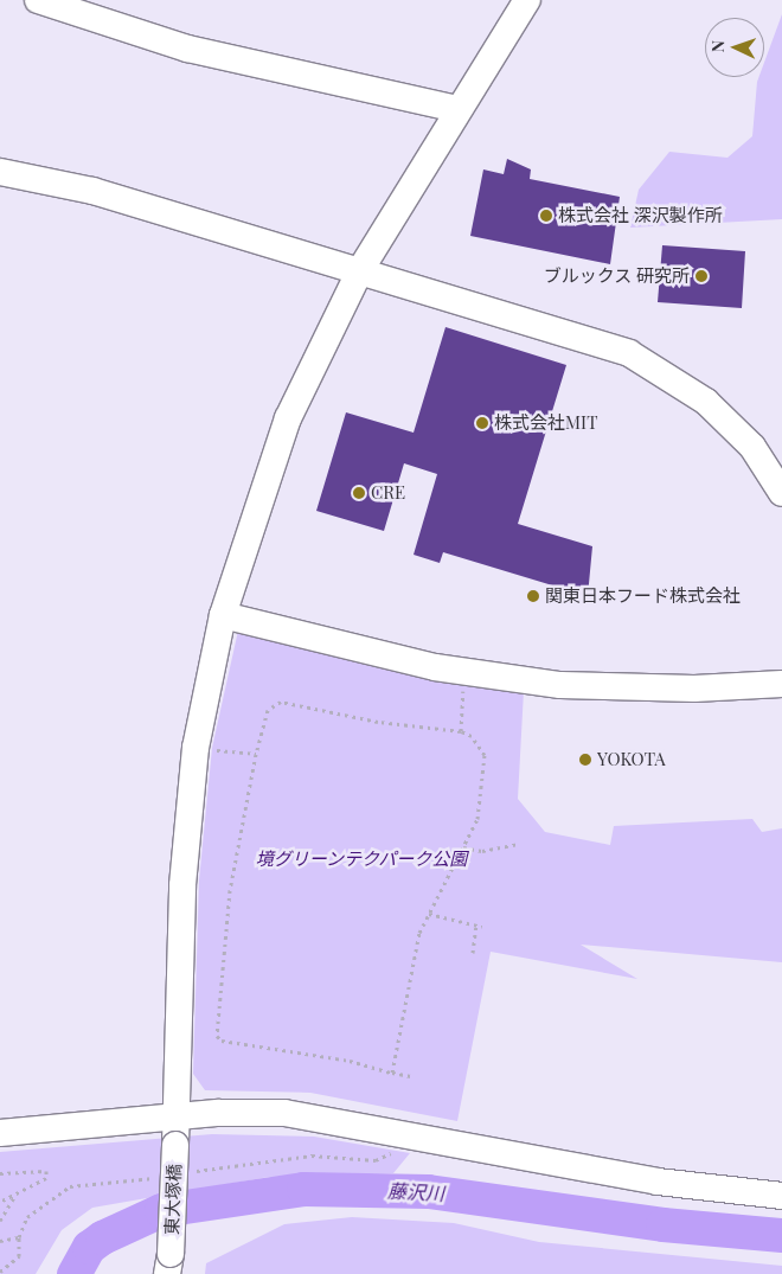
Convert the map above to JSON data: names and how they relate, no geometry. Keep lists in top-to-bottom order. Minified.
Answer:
{"streets":{"street":["東大塚橋"]},"water":["藤沢川"],"parks":["境グリーンテクパーク公園"],"places":["株式会社 深沢製作所","ブルックス 研究所","株式会社MIT","CRE","関東日本フード株式会社","YOKOTA"],"north":"left"}
